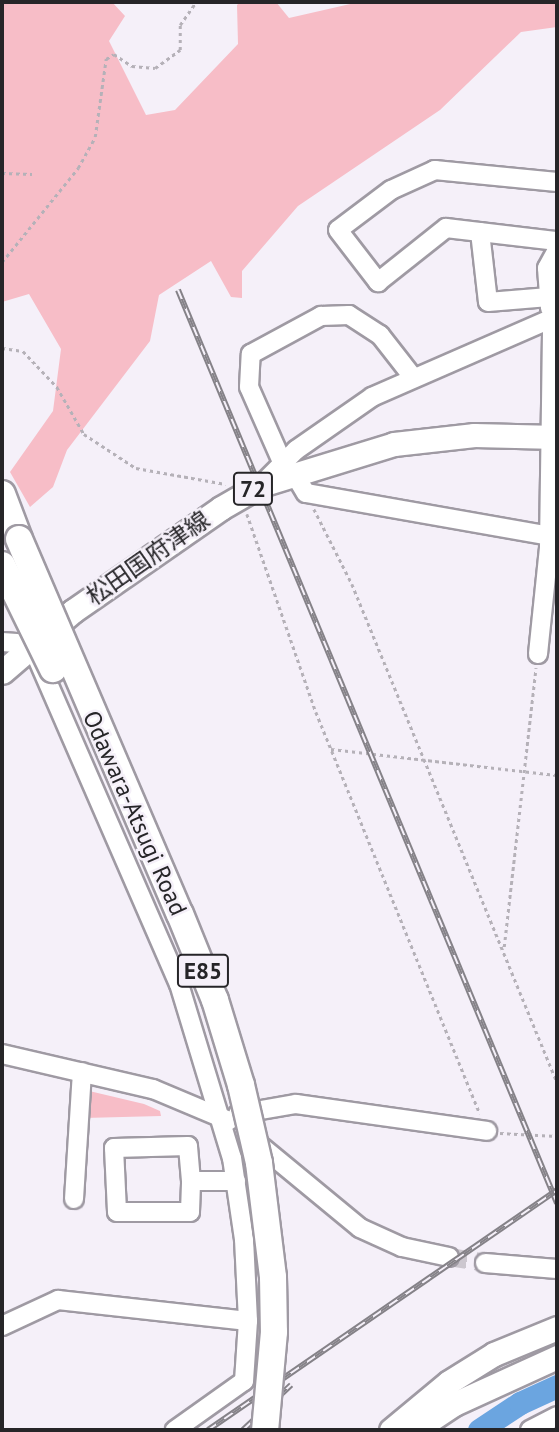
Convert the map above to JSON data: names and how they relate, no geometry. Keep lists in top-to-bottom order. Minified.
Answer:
{"streets":{"highway":["Odawara-Atsugi Road","E85"],"main road":["72","松田国府津線"]}}
